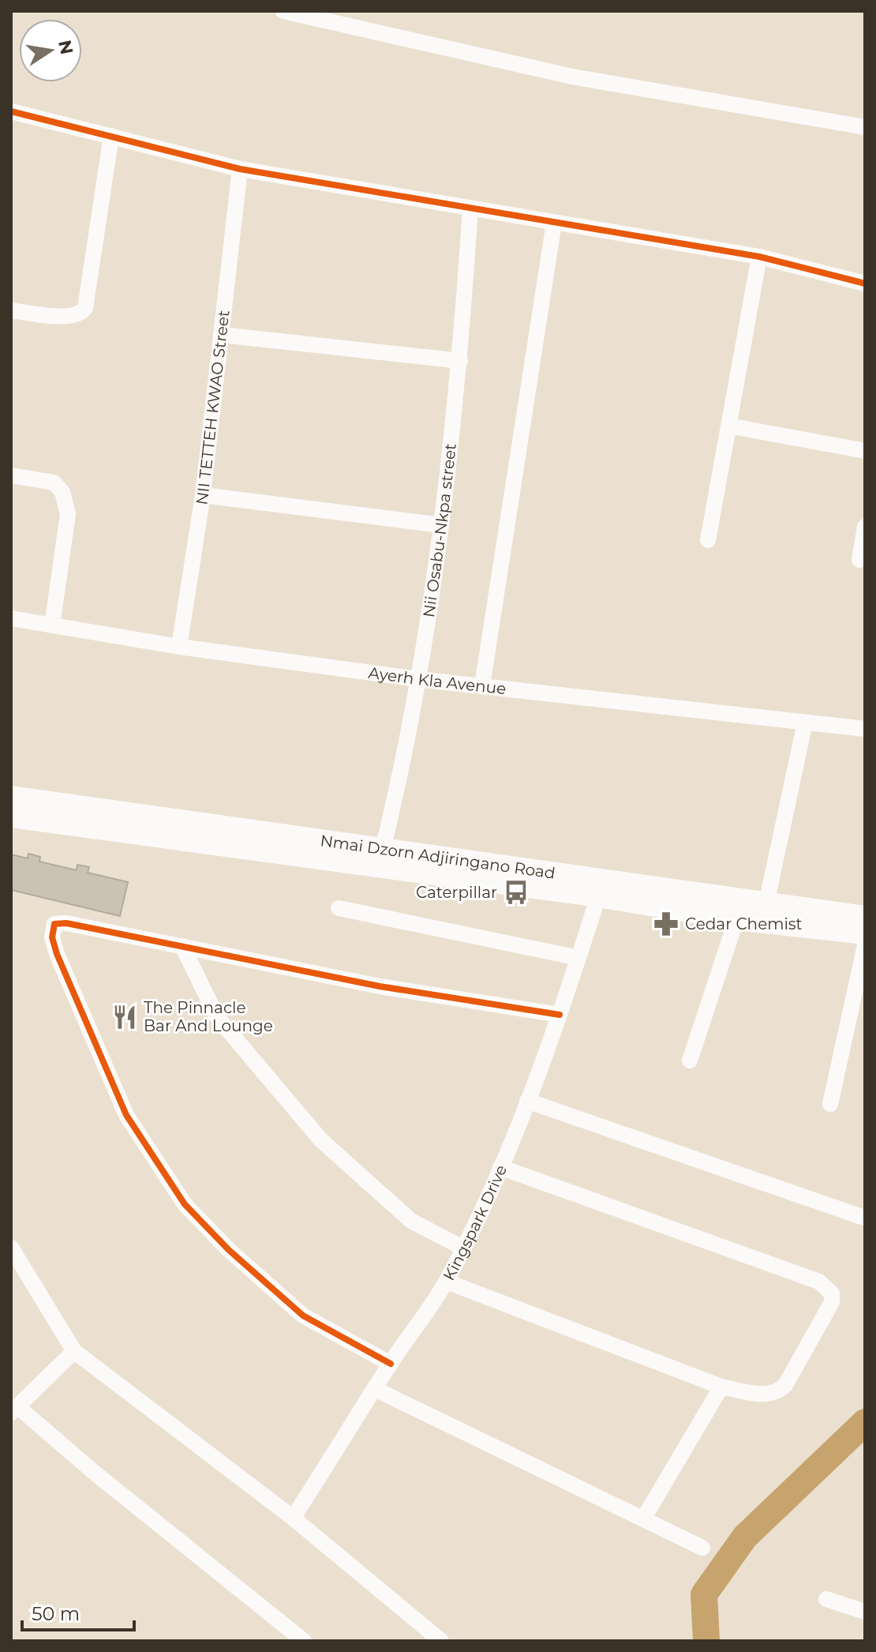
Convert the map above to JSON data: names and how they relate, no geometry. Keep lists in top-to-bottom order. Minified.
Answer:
{"streets":{"main road":["Nmai Dzorn Adjiringano Road"],"street":["NII TETTEH KWAO Street","Nii Osabu-Nkpa street","Ayerh Kla Avenue","Kingspark Drive"]},"crossings":[["NII TETTEH KWAO Street","Ayerh Kla Avenue"],["Nii Osabu-Nkpa street","Ayerh Kla Avenue"],["Nii Osabu-Nkpa street","Nmai Dzorn Adjiringano Road"],["Nmai Dzorn Adjiringano Road","Kingspark Drive"]],"places":{"bus stop":["Caterpillar"],"pharmacy":["Cedar Chemist"],"restaurant":["The Pinnacle Bar And Lounge"]},"scale_bar":"50 m","north":"right"}
